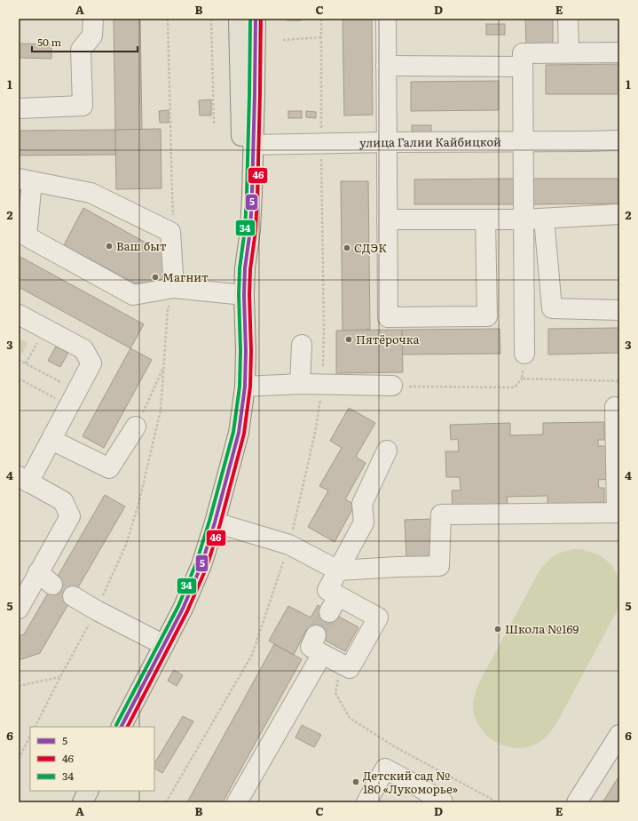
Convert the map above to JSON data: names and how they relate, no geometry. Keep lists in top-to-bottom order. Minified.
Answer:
{"streets":{"street":["улица Галии Кайбицкой"]},"places":["Ваш быт","СДЭК","Магнит","Пятёрочка","Школа №169","Детский сад № 180 «Лукоморье»"],"lines":["transit line 5","transit line 46","transit line 34"],"legend":["5","46","34"],"scale_bar":"50 m","grid":{"columns":["A","B","C","D","E"],"rows":["1","2","3","4","5","6"]}}
